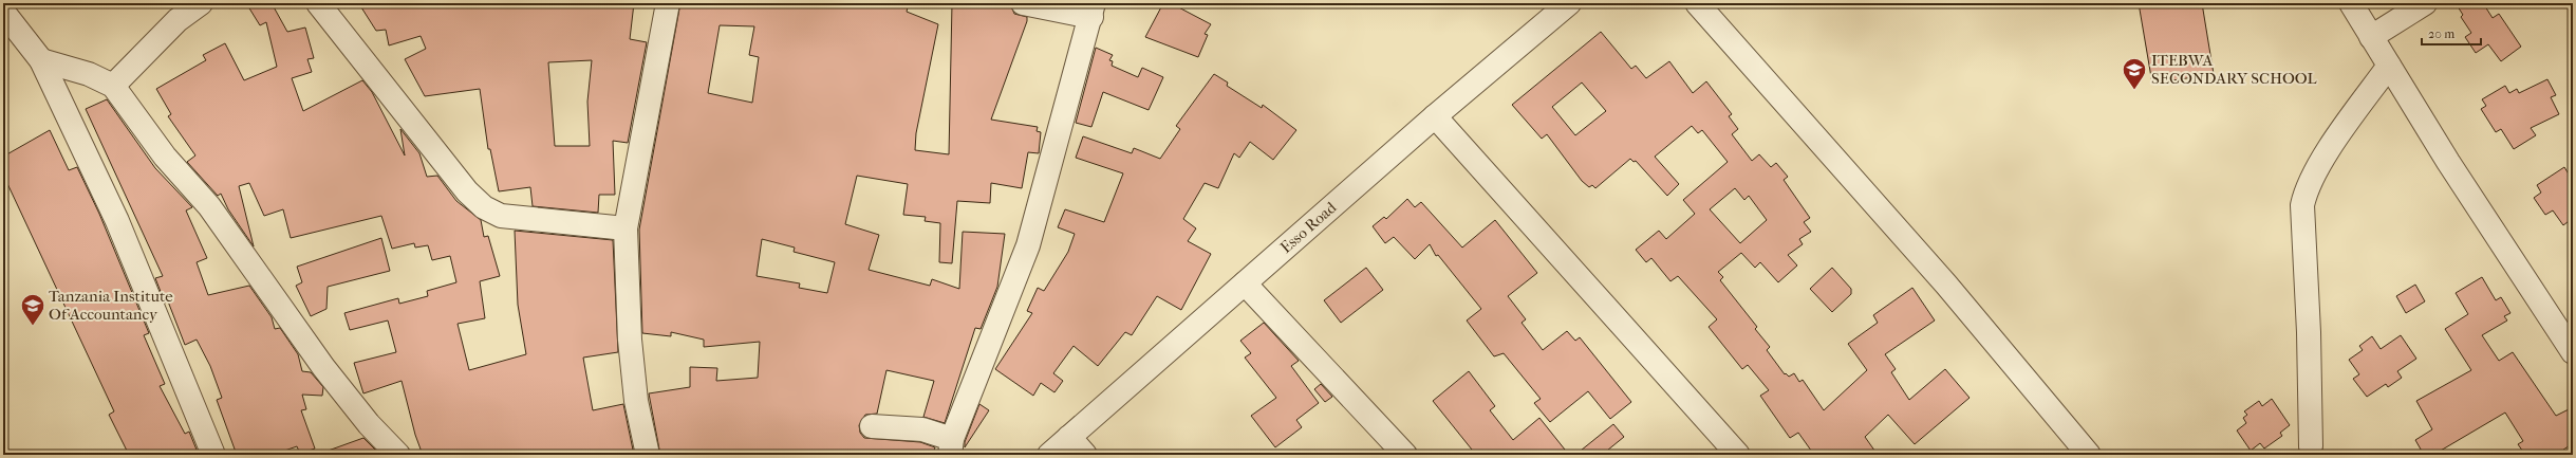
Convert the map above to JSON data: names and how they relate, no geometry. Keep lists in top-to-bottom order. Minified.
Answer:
{"streets":{"street":["Esso Road"]},"places":{"school or university":["ITEBWA SECONDARY SCHOOL","Tanzania Institute Of Accountancy"]},"scale_bar":"20 m"}
